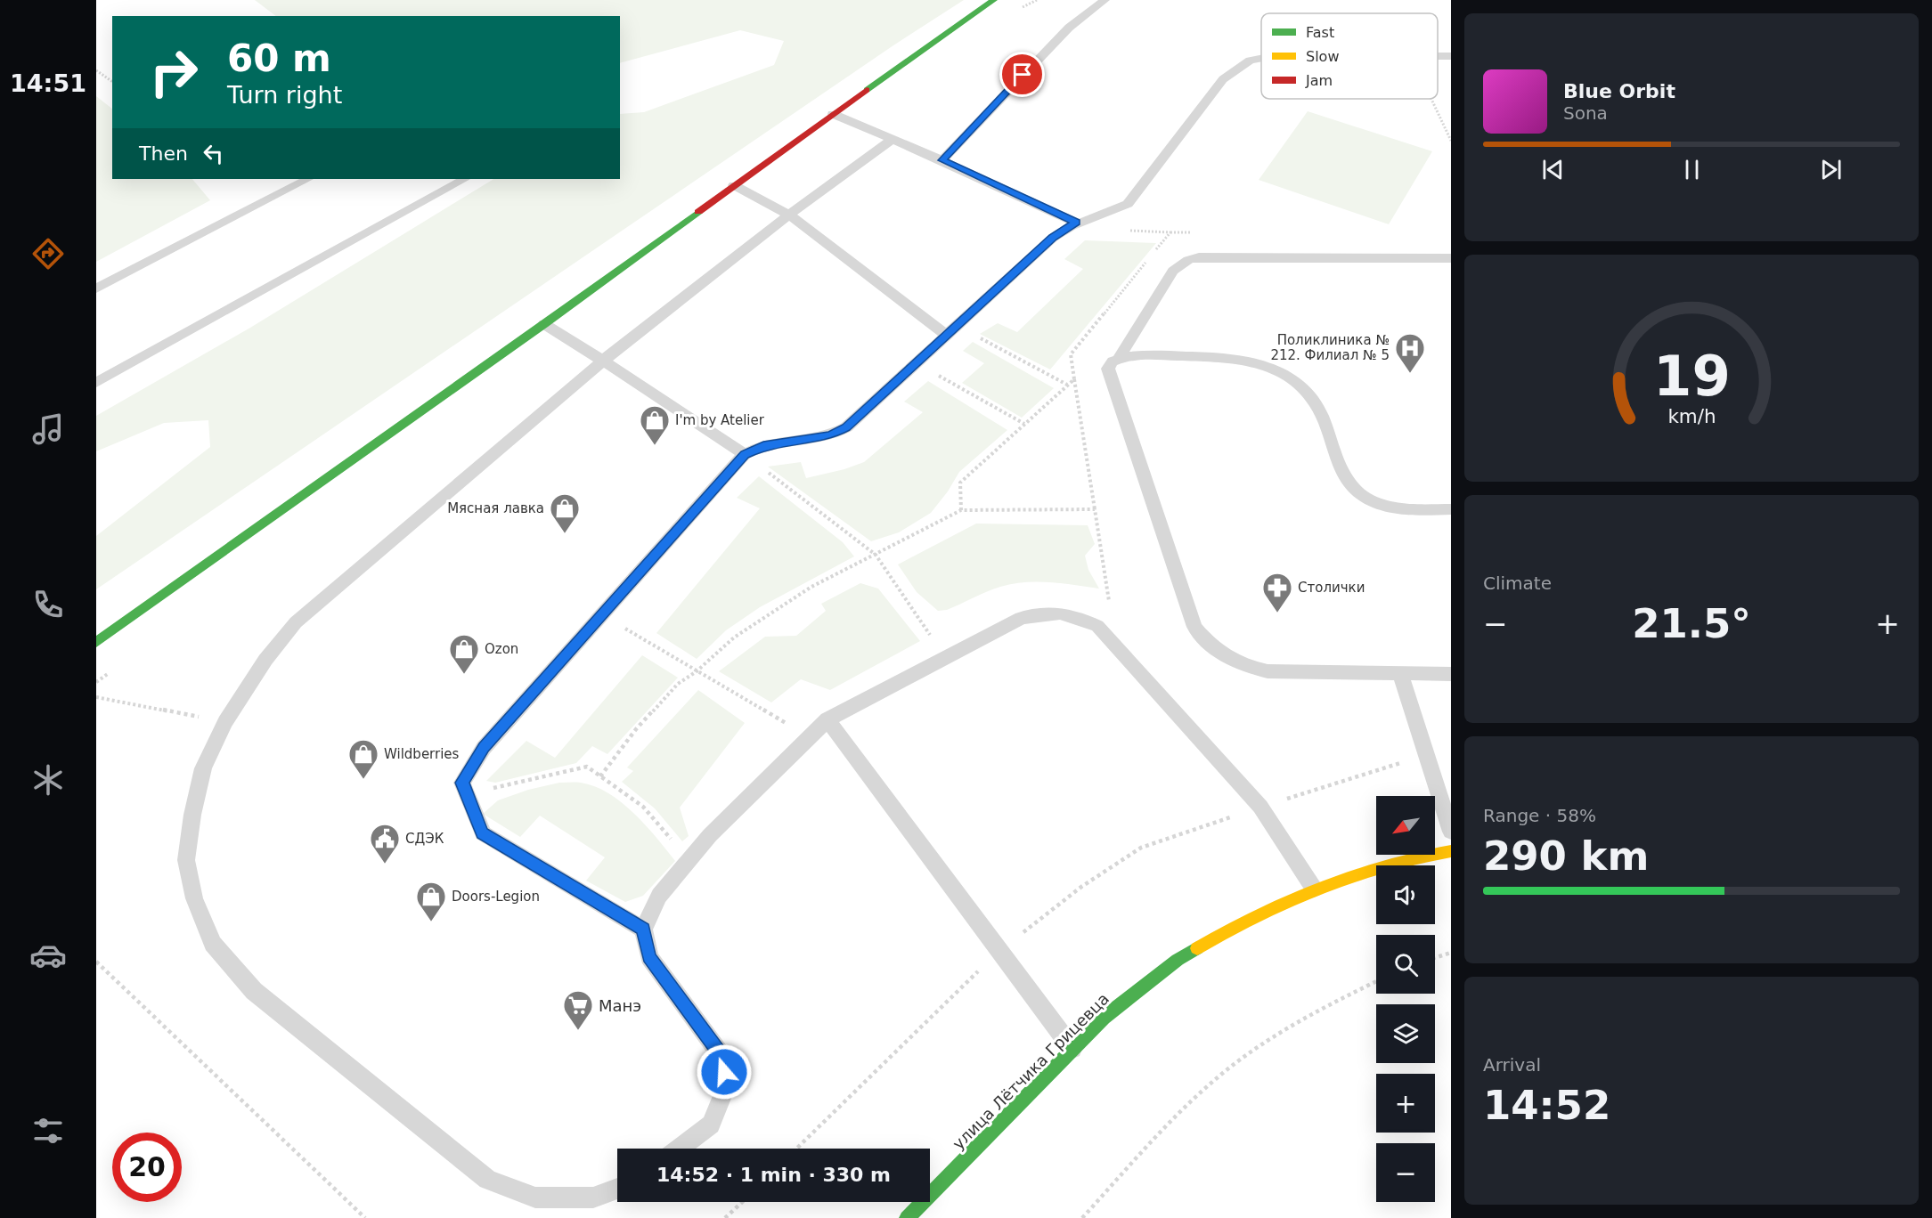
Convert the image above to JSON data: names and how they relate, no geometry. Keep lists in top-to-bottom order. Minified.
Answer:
{"streets":{"street":["улица Лётчика Грицевца"]},"places":{"hospital":["Поликлиника № 212. Филиал № 5"],"shop":["I'm by Atelier","Мясная лавка","Ozon","Wildberries","Doors-Legion"],"pharmacy":["Столички"],"public building":["СДЭК"],"supermarket":["Манэ"]},"legend":["Fast","Slow","Jam"],"north":"bottom left","page":{"tabs":"14:51","turn":["60 m","Turn right"],"song":["Blue Orbit","Sona"],"then":"Then","tile":["Climate",["Range · 58%","290 km"],["Arrival","14:52"]],"heat":["−","21.5°","+"],"map_buttons":["+","−"],"limit":"20","trip":"14:52 · 1 min · 330 m","gauge":["19","km/h"]}}
